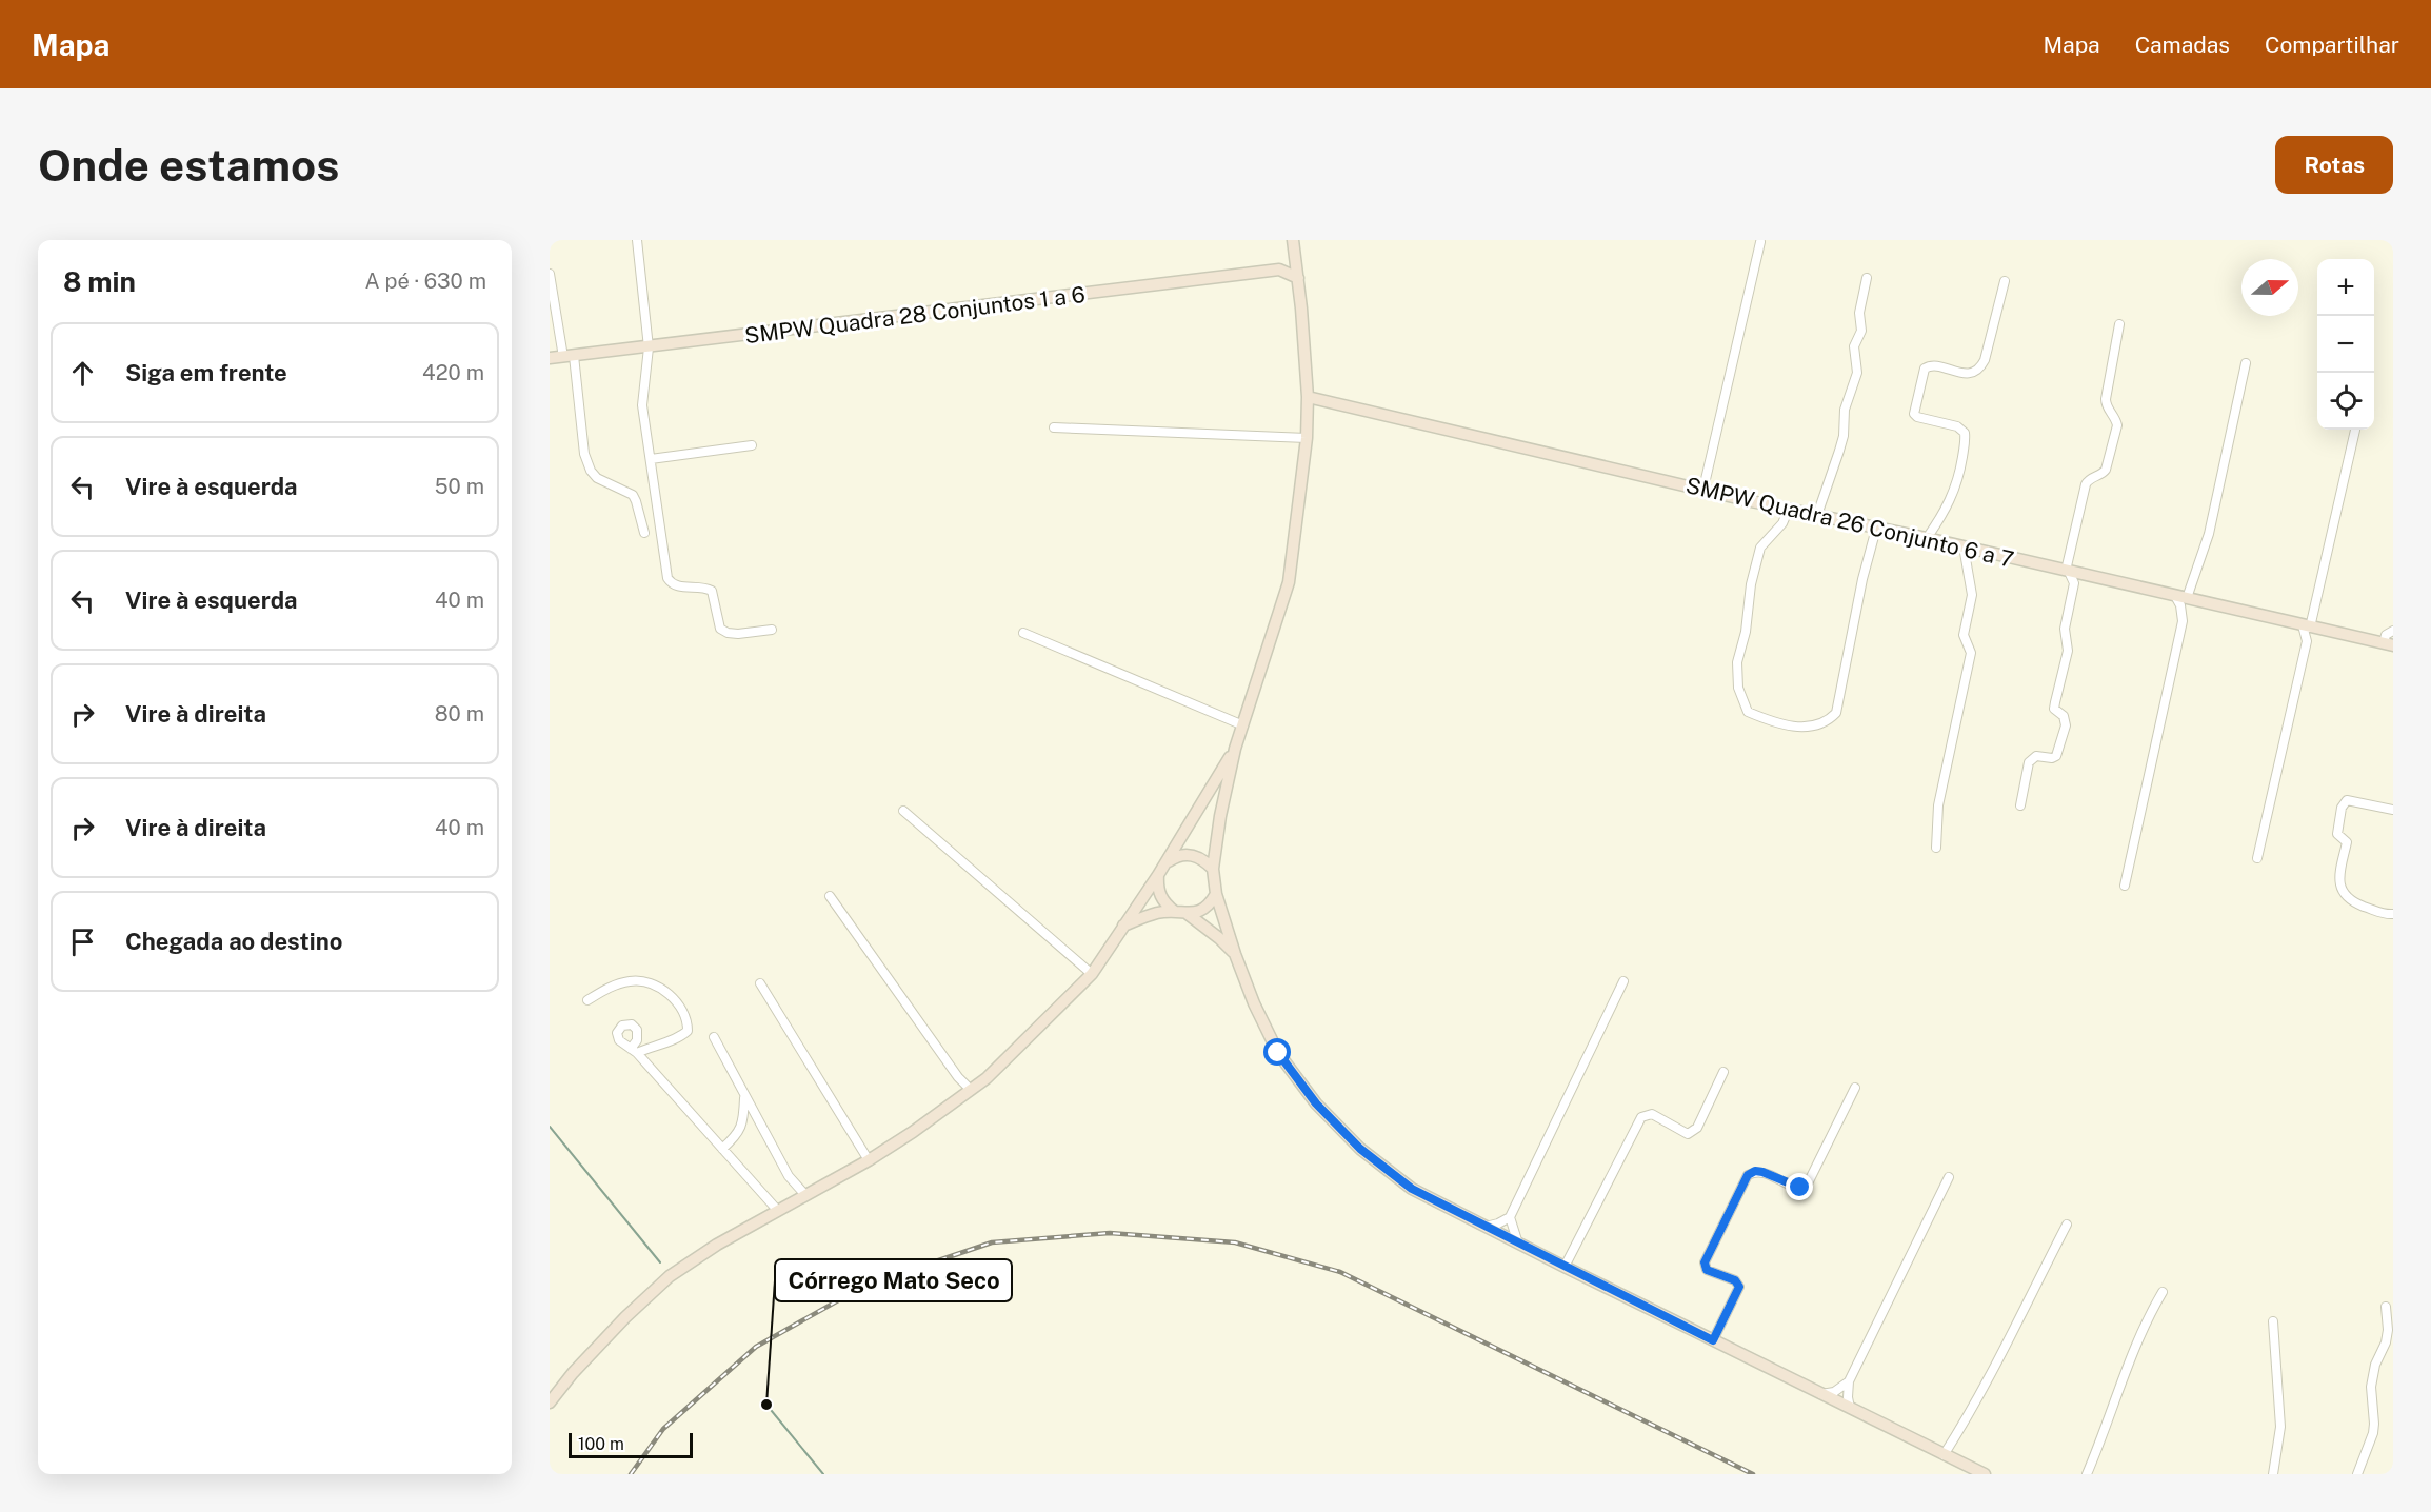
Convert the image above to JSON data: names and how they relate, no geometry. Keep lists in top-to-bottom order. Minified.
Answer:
{"streets":{"street":["SMPW Quadra 28 Conjuntos 1 a 6","SMPW Quadra 26 Conjunto 6 a 7"]},"places":["Córrego Mato Seco"],"scale_bar":"100 m","north":"right","page":{"header":"Mapa","nav":["Mapa","Camadas","Compartilhar"],"buttons":"Rotas","title":"Onde estamos","heading":["8 min","A pé · 630 m"],"map_buttons":["+","−"],"list":[["Siga em frente","420 m"],["Vire à esquerda","50 m"],["Vire à esquerda","40 m"],["Vire à direita","80 m"],["Vire à direita","40 m"],"Chegada ao destino"],"scale":"100 m"}}
